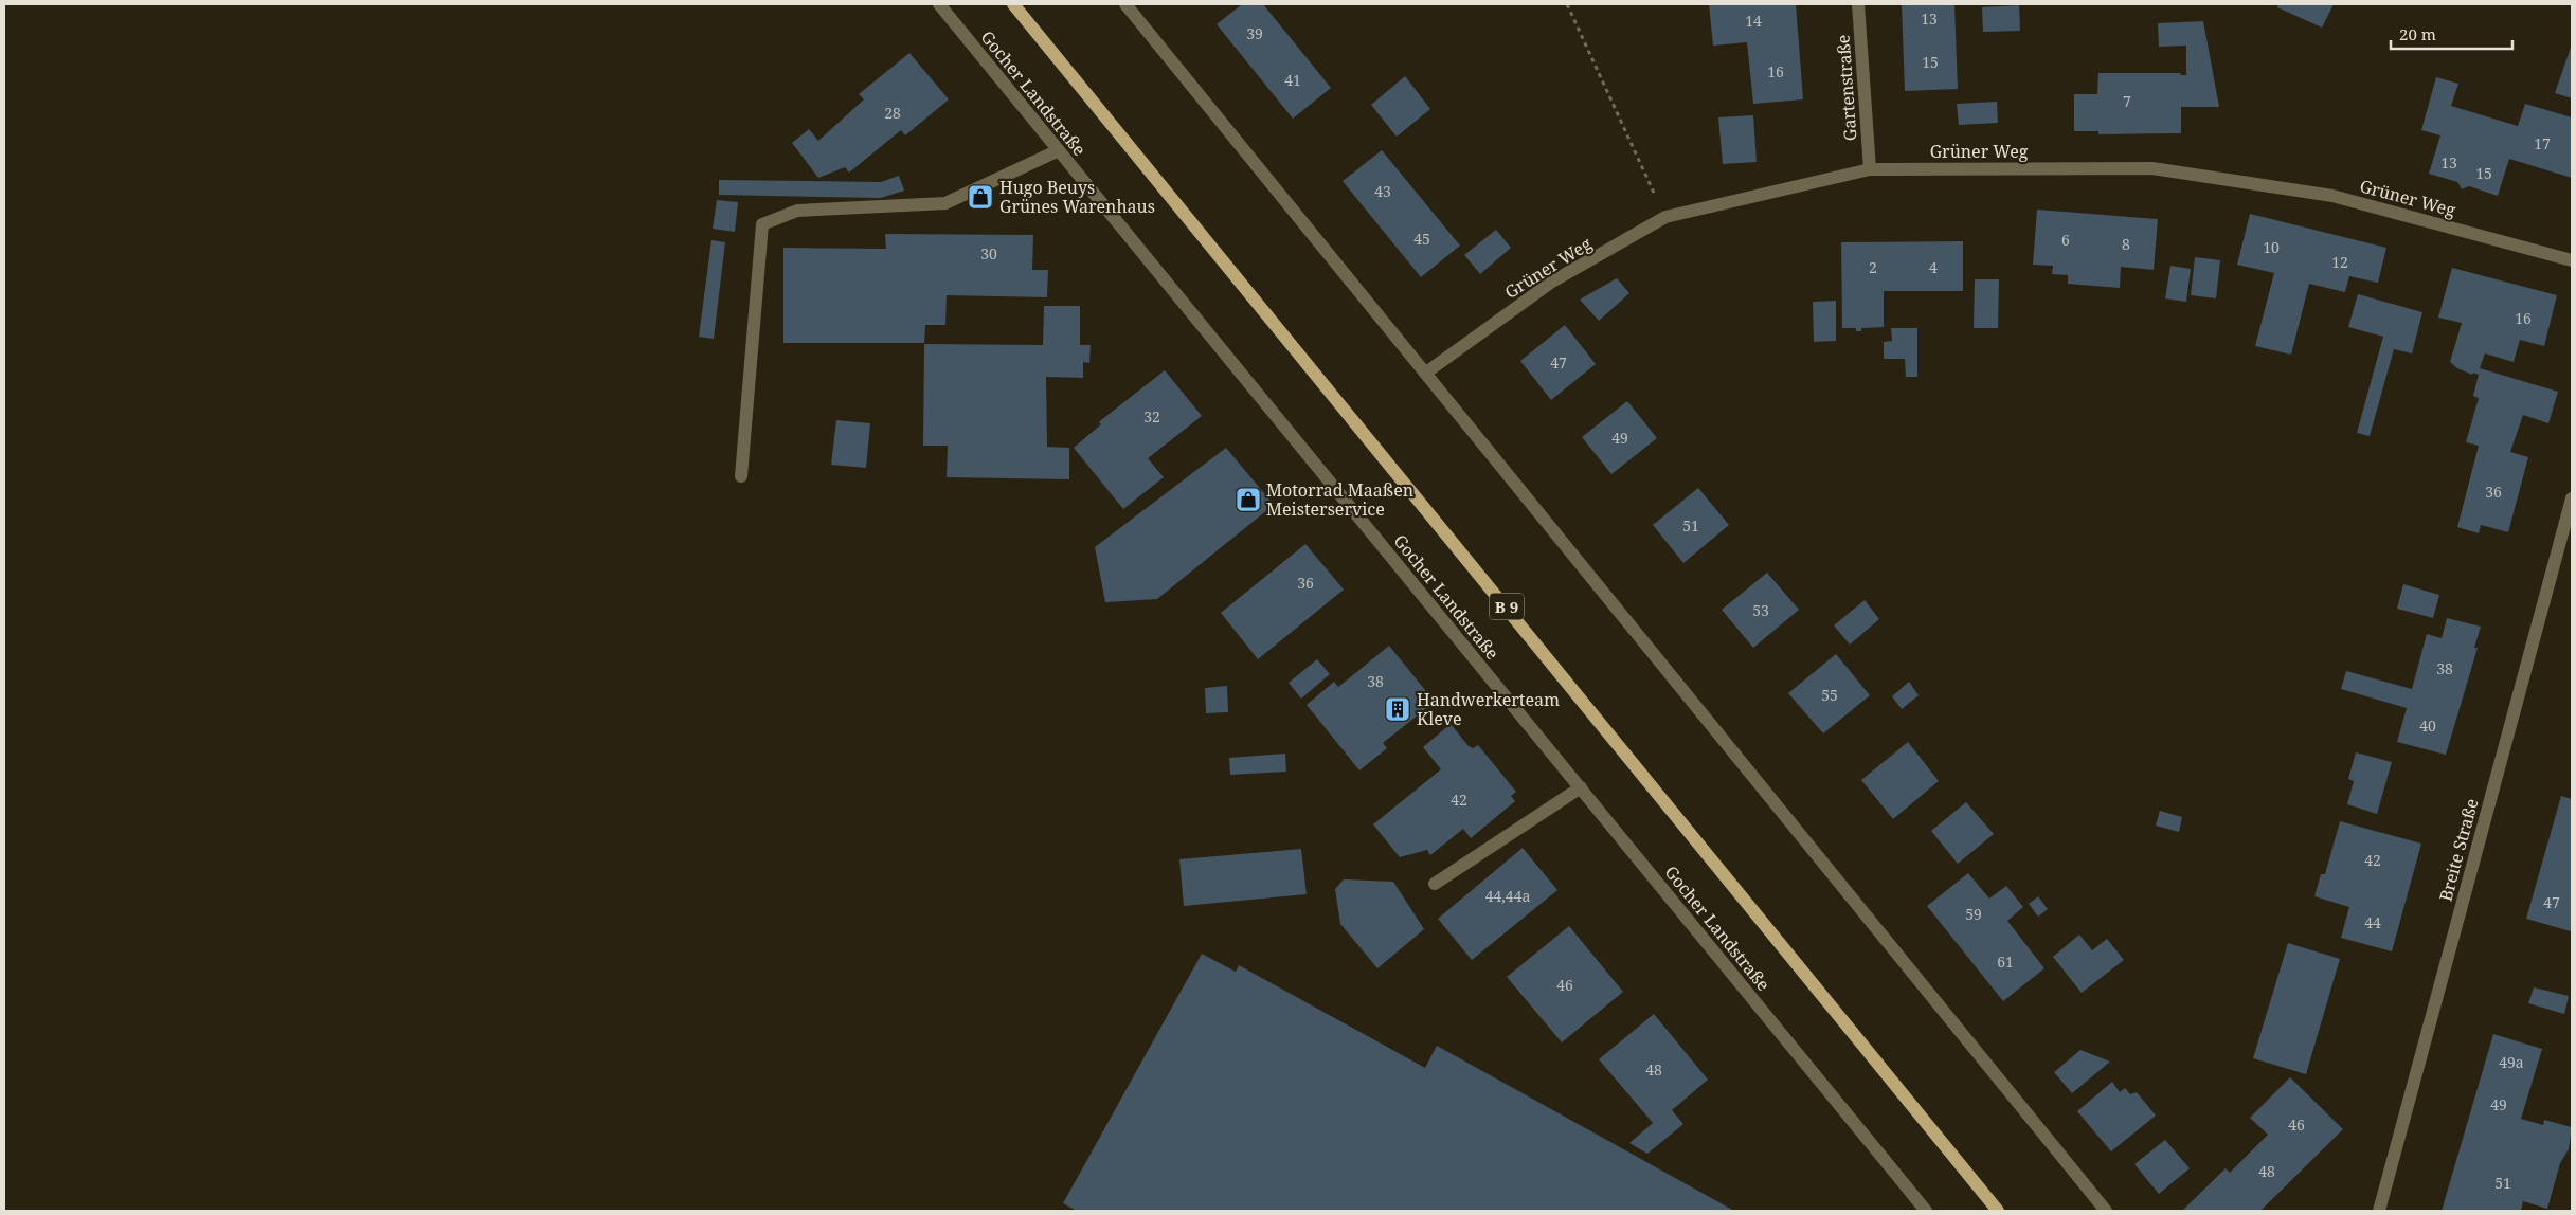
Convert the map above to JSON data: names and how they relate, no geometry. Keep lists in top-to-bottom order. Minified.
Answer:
{"streets":{"main road":["B 9"],"street":["Gartenstraße","Gocher Landstraße","Grüner Weg","Breite Straße"]},"crossings":[["Gartenstraße","Grüner Weg"]],"places":{"shop":["Hugo Beuys Grünes Warenhaus","Motorrad Maaßen Meisterservice"],"building":["Handwerkerteam Kleve"]},"house_numbers":["13","14","39","15","16","41","7","28","17","13","15","43","45","6","8","10","30","12","2","4","16","47","32","49","36","51","36","53","38","38","55","40","42","42","44,44a","47","59","44","61","46","49a","48","49","46","48","51"],"scale_bar":"20 m"}
